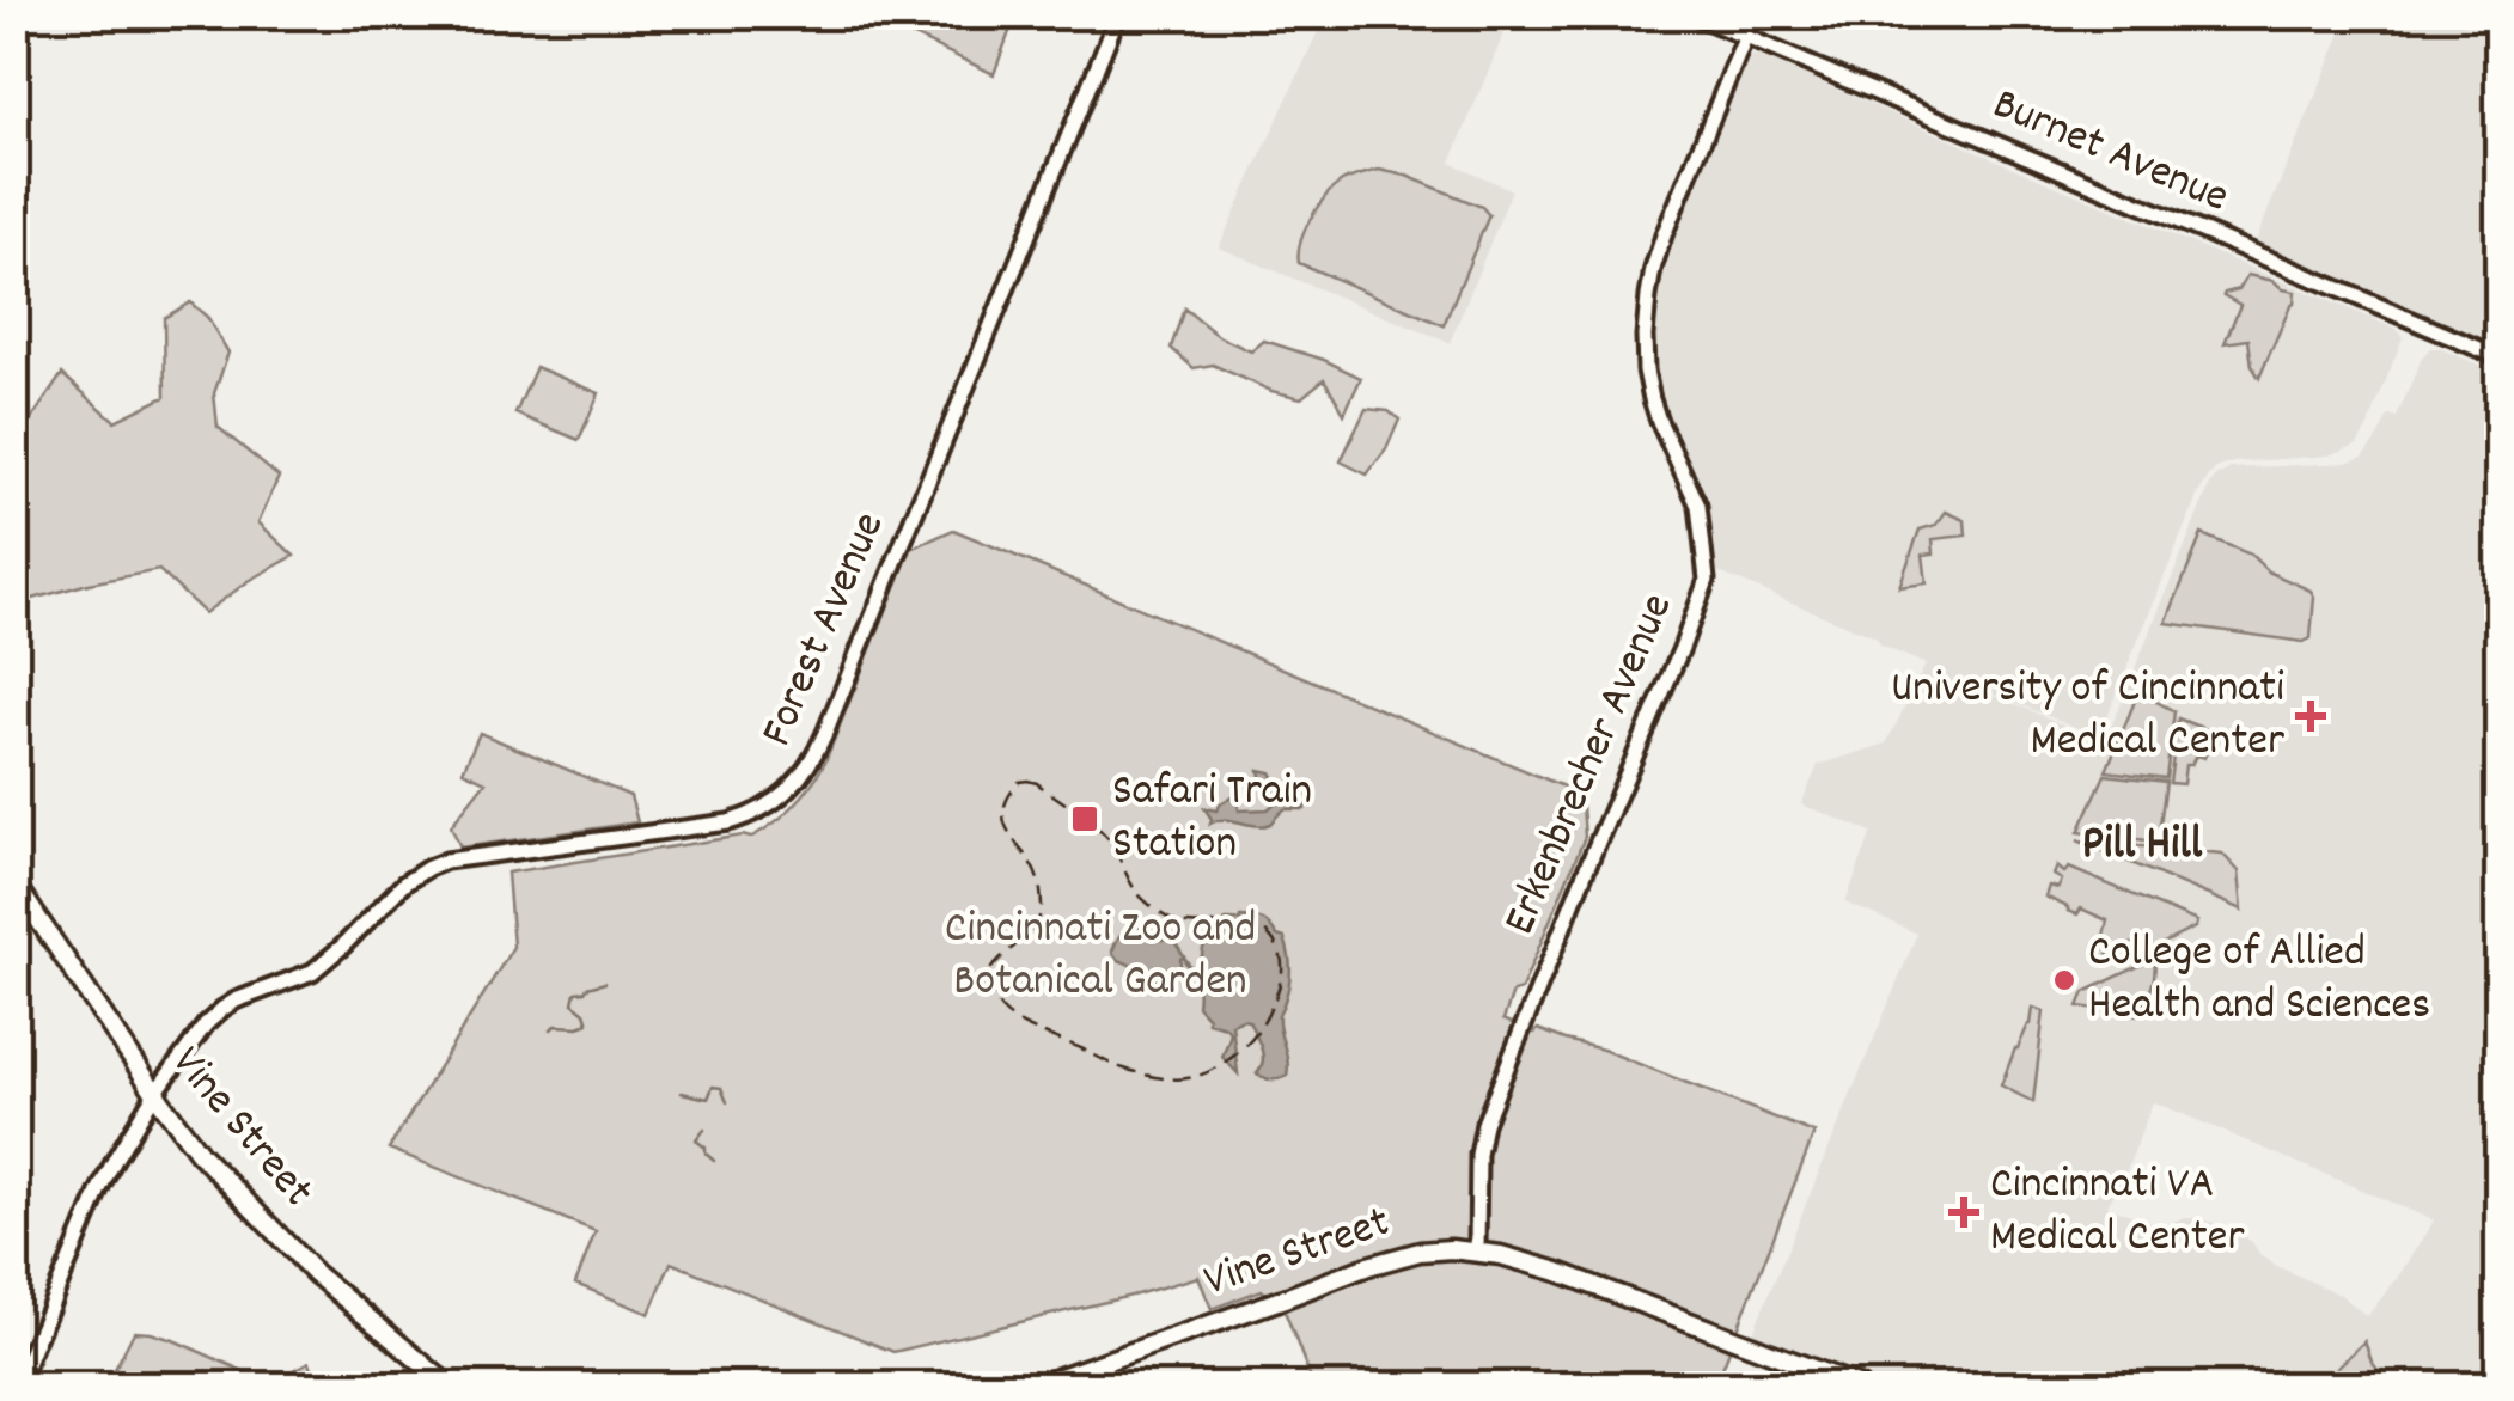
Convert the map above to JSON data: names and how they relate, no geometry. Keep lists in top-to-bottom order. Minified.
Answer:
{"streets":{"main road":["Vine Street"],"street":["Burnet Avenue","Forest Avenue","Erkenbrecher Avenue"]},"crossings":[["Burnet Avenue","Erkenbrecher Avenue"],["Forest Avenue","Vine Street"],["Erkenbrecher Avenue","Vine Street"]],"districts":["Pill Hill"],"parks":["Cincinnati Zoo and Botanical Garden"],"places":{"health":["University of Cincinnati Medical Center","Cincinnati VA Medical Center"],"transit":["Safari Train Station"],"other":["College of Allied Health and Sciences"]}}
